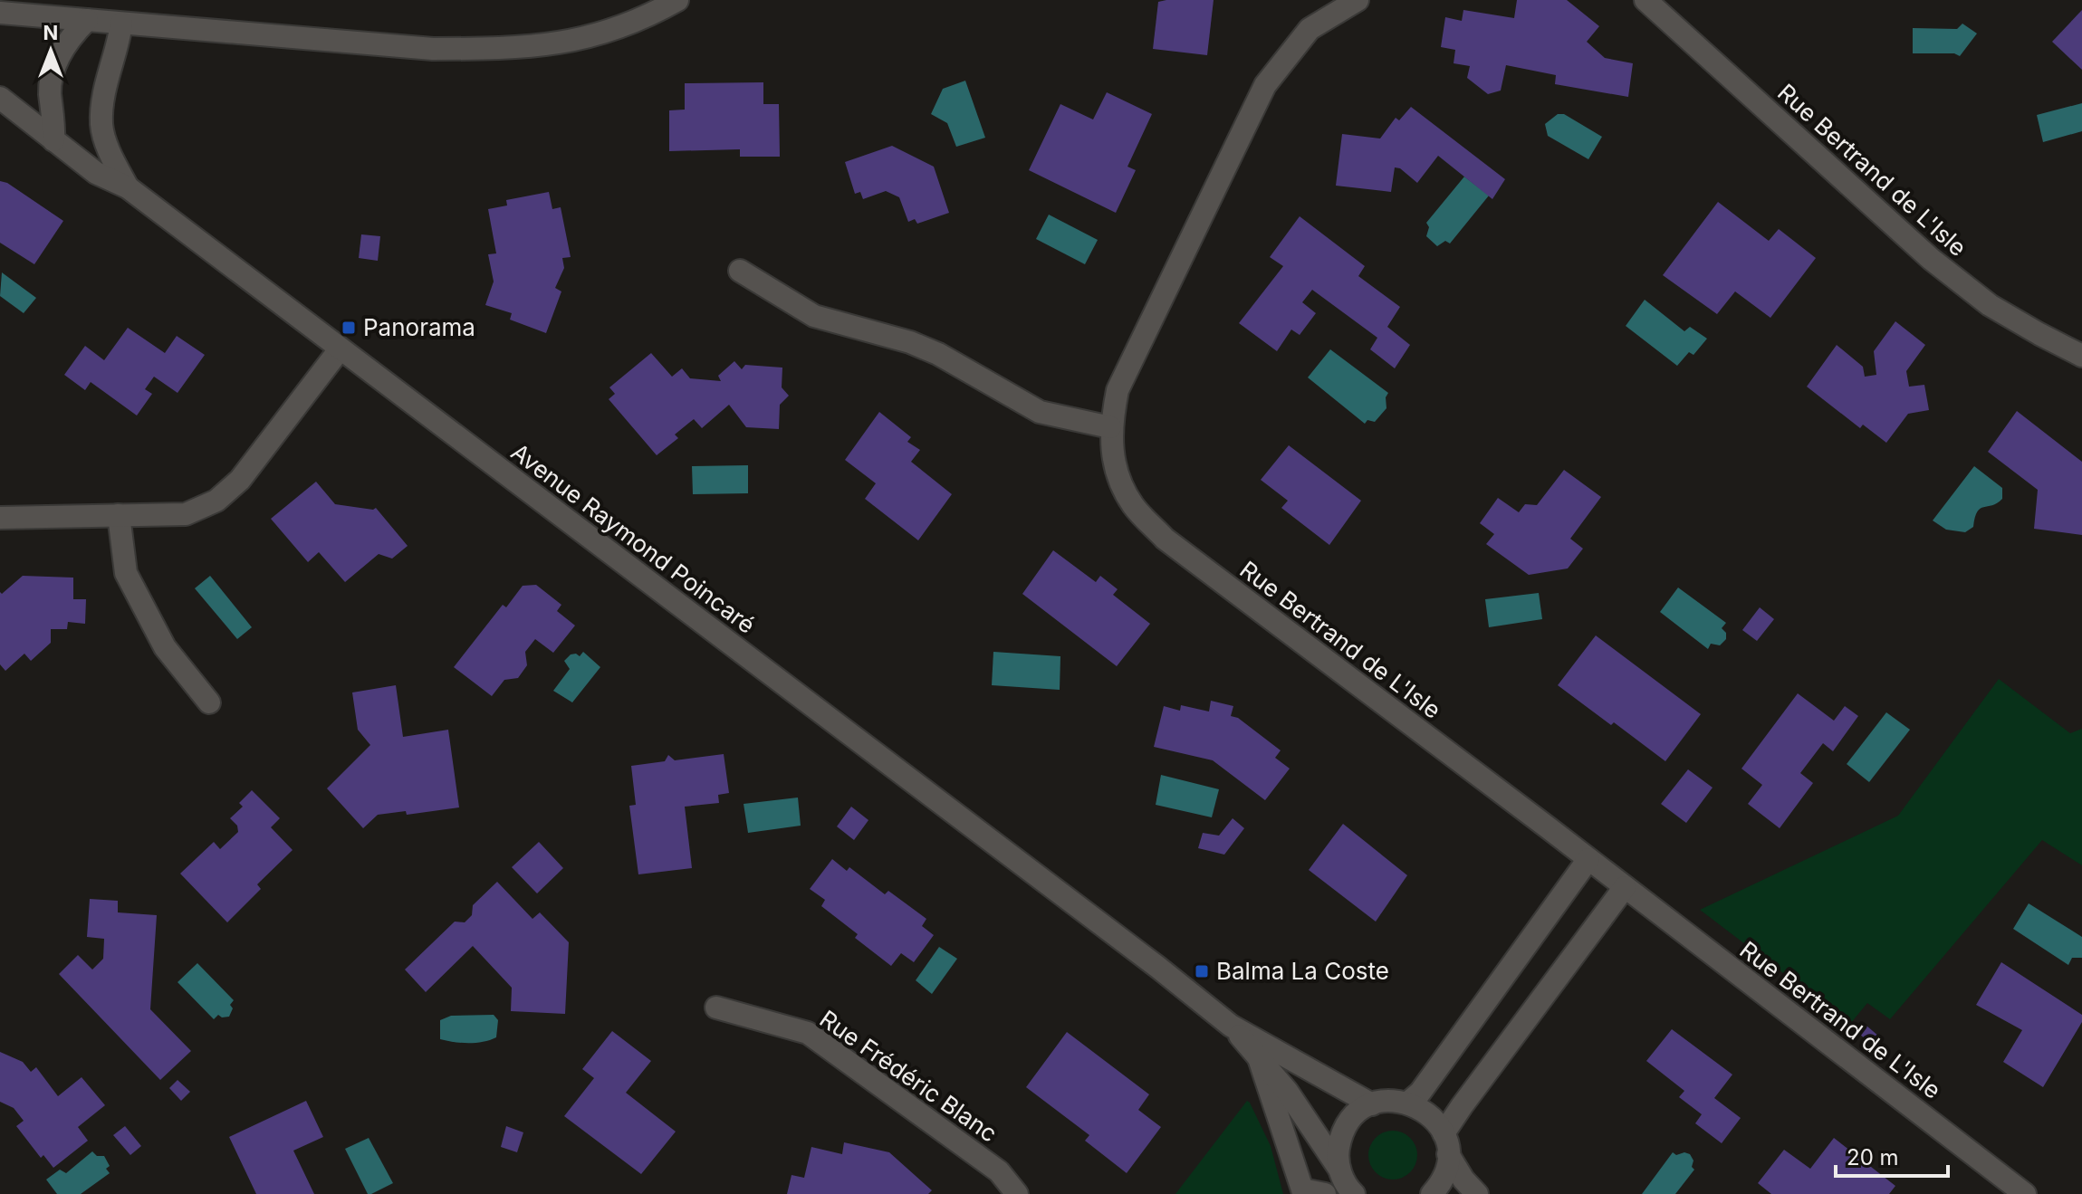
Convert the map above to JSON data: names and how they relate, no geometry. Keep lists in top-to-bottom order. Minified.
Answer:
{"streets":{"street":["Rue Bertrand de L'Isle","Avenue Raymond Poincaré","Rue Frédéric Blanc"]},"places":{"transit":["Panorama","Balma La Coste"]},"scale_bar":"20 m","north":"top"}
